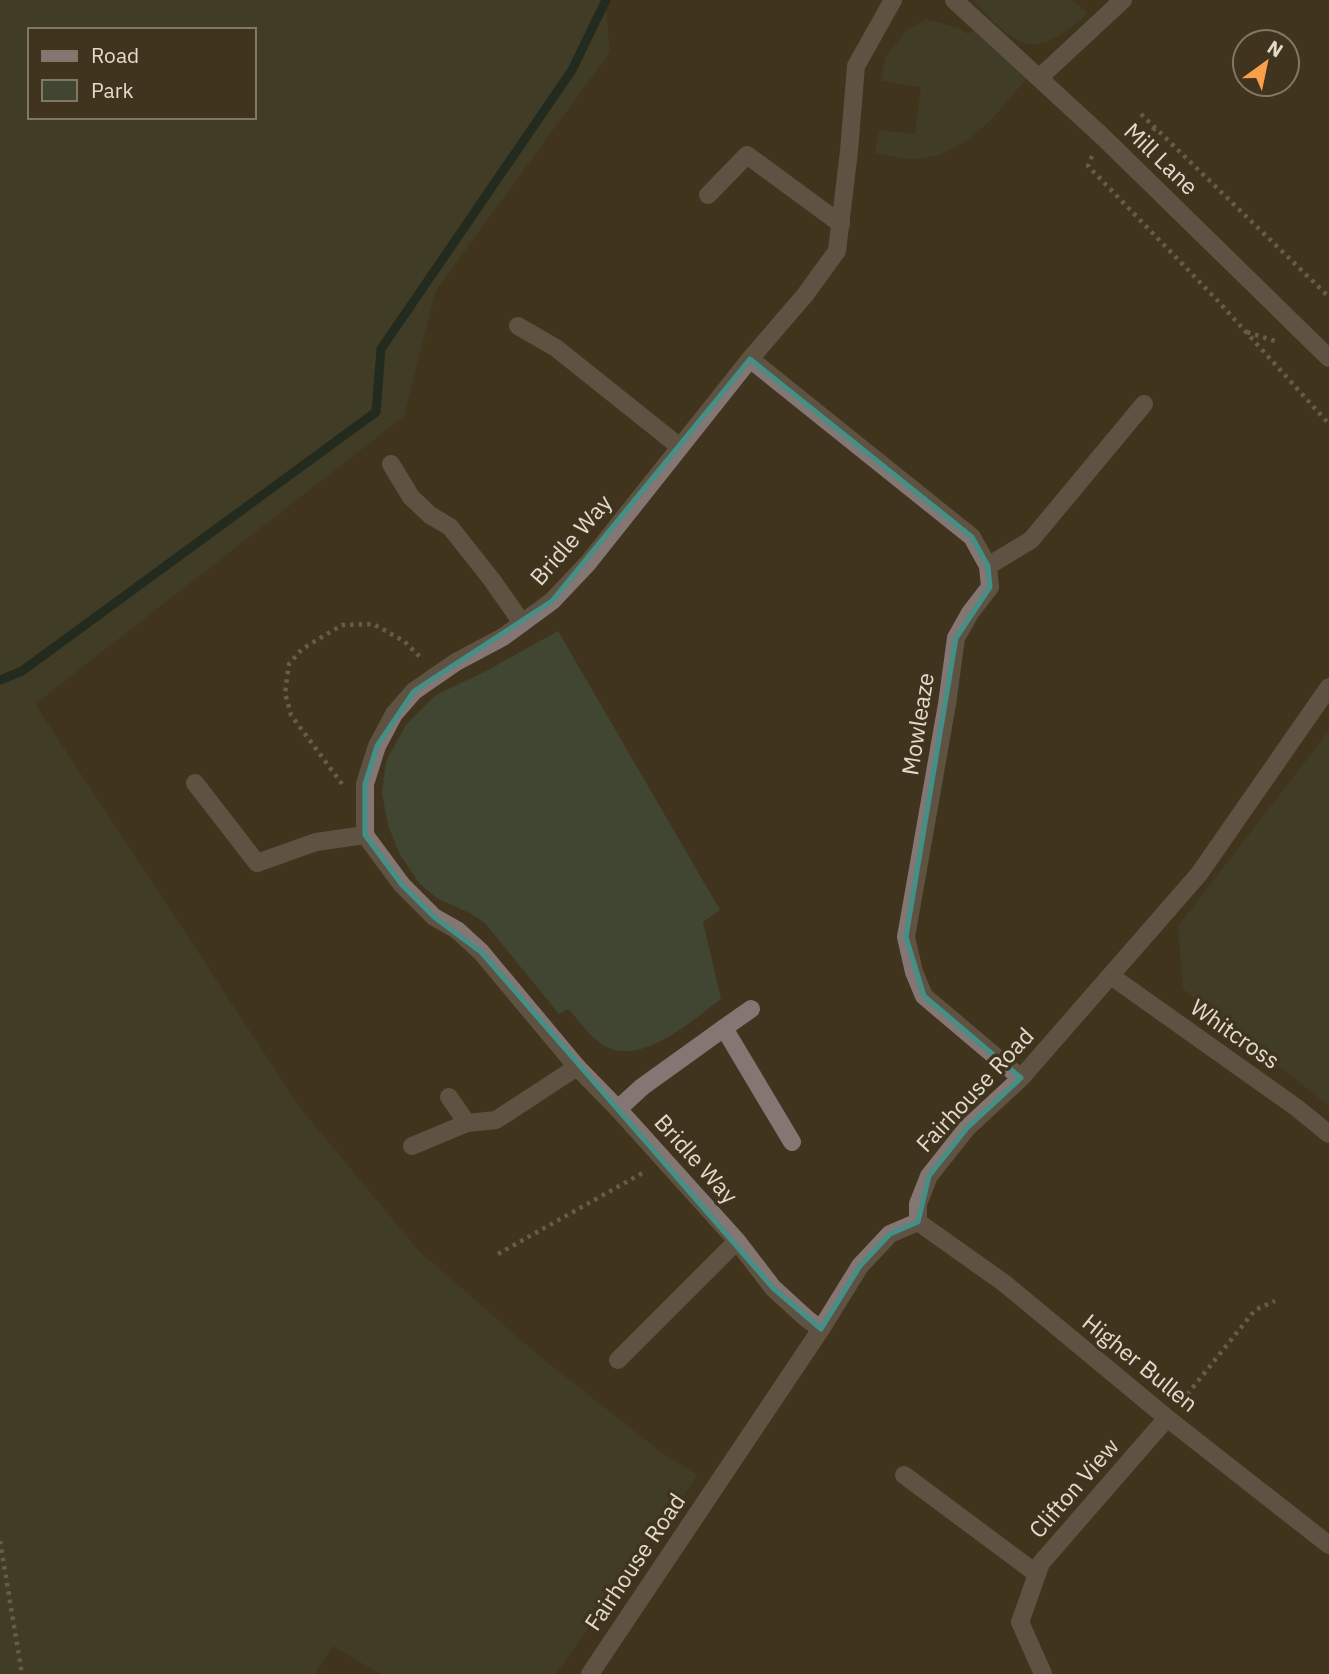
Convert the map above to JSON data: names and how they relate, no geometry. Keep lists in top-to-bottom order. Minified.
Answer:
{"streets":{"street":["Mill Lane","Bridle Way","Mowleaze","Whitcross","Fairhouse Road","Higher Bullen","Clifton View"]},"crossings":[["Bridle Way","Fairhouse Road"],["Mowleaze","Fairhouse Road"],["Whitcross","Fairhouse Road"],["Fairhouse Road","Higher Bullen"],["Higher Bullen","Clifton View"]],"legend":["Road","Park"],"north":"top right"}
